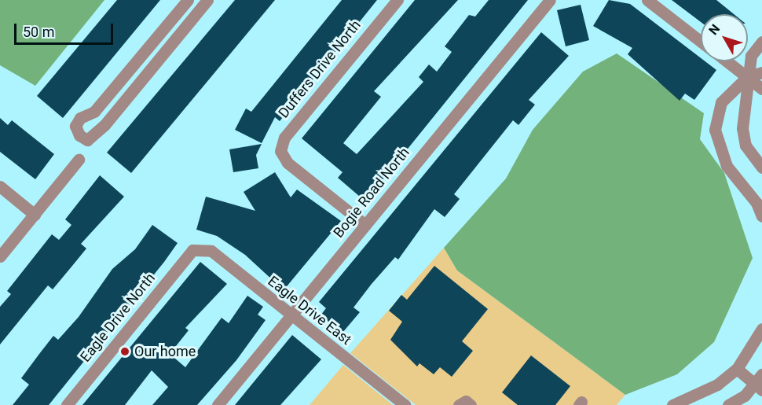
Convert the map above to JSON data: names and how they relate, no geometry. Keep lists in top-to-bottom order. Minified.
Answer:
{"streets":{"street":["Duffers Drive North","Bogie Road North","Eagle Drive East","Eagle Drive North"]},"crossings":[["Duffers Drive North","Bogie Road North"],["Bogie Road North","Eagle Drive East"],["Eagle Drive East","Eagle Drive North"]],"places":["Our home"],"scale_bar":"50 m","north":"top left"}
